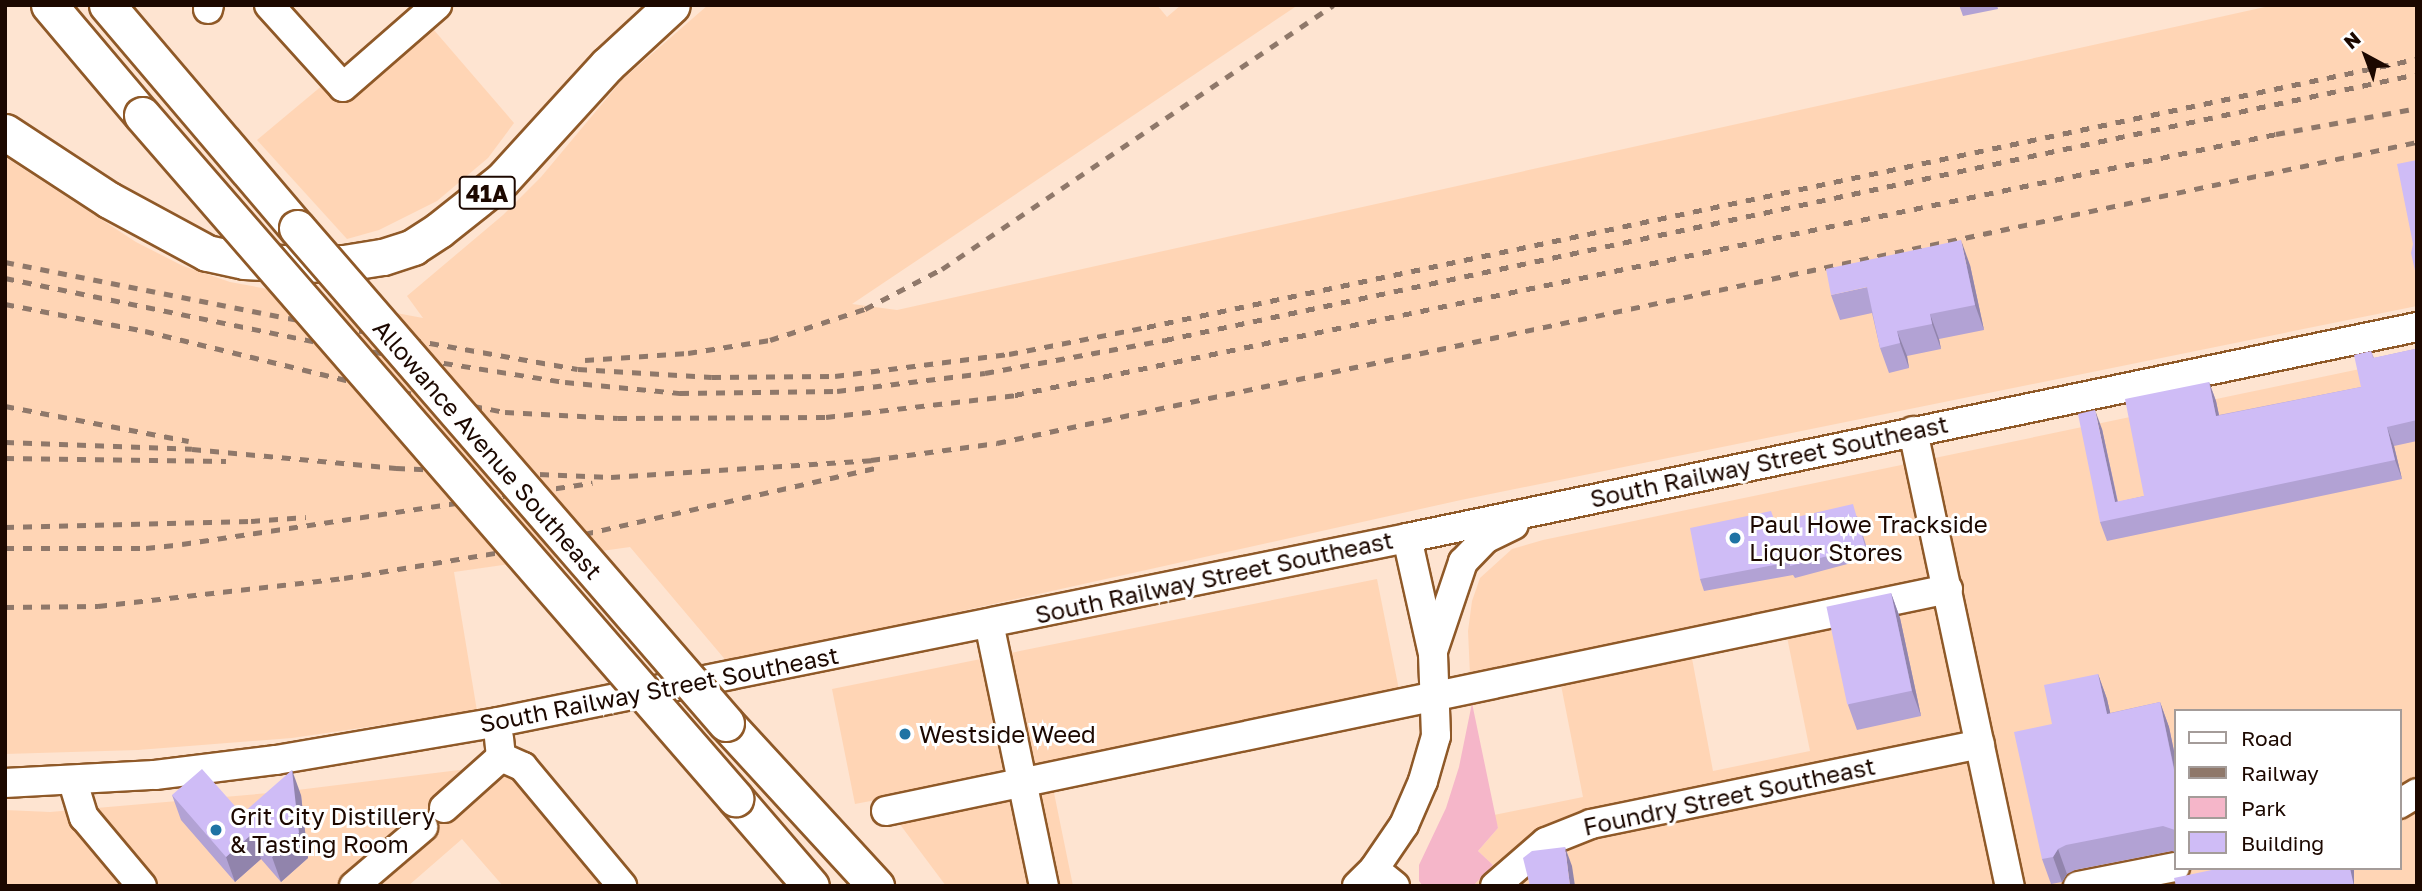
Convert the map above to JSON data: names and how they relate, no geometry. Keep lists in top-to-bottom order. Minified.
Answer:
{"streets":{"main road":["41A","Allowance Avenue Southeast"],"street":["South Railway Street Southeast","Foundry Street Southeast"]},"places":["Paul Howe Trackside Liquor Stores","Westside Weed","Grit City Distillery & Tasting Room"],"legend":["Road","Railway","Park","Building"],"north":"top left"}
